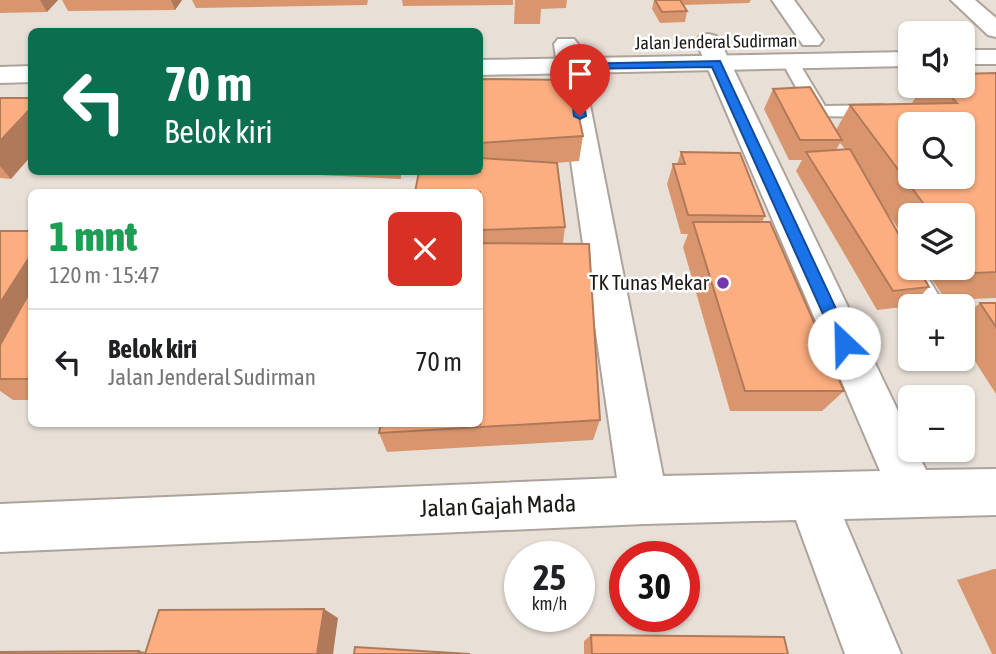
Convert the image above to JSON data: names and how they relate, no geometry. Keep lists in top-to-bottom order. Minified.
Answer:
{"streets":{"street":["Jalan Jenderal Sudirman","Jalan Gajah Mada"]},"places":["TK Tunas Mekar"],"page":{"map_buttons":["+","−"],"turn":["70 m","Belok kiri"],"heading":["1 mnt","120 m · 15:47"],"list":[{"name":"Belok kiri","note":"Jalan Jenderal Sudirman","value":"70 m"}],"speed":"25 km/h","limit":"30"}}
